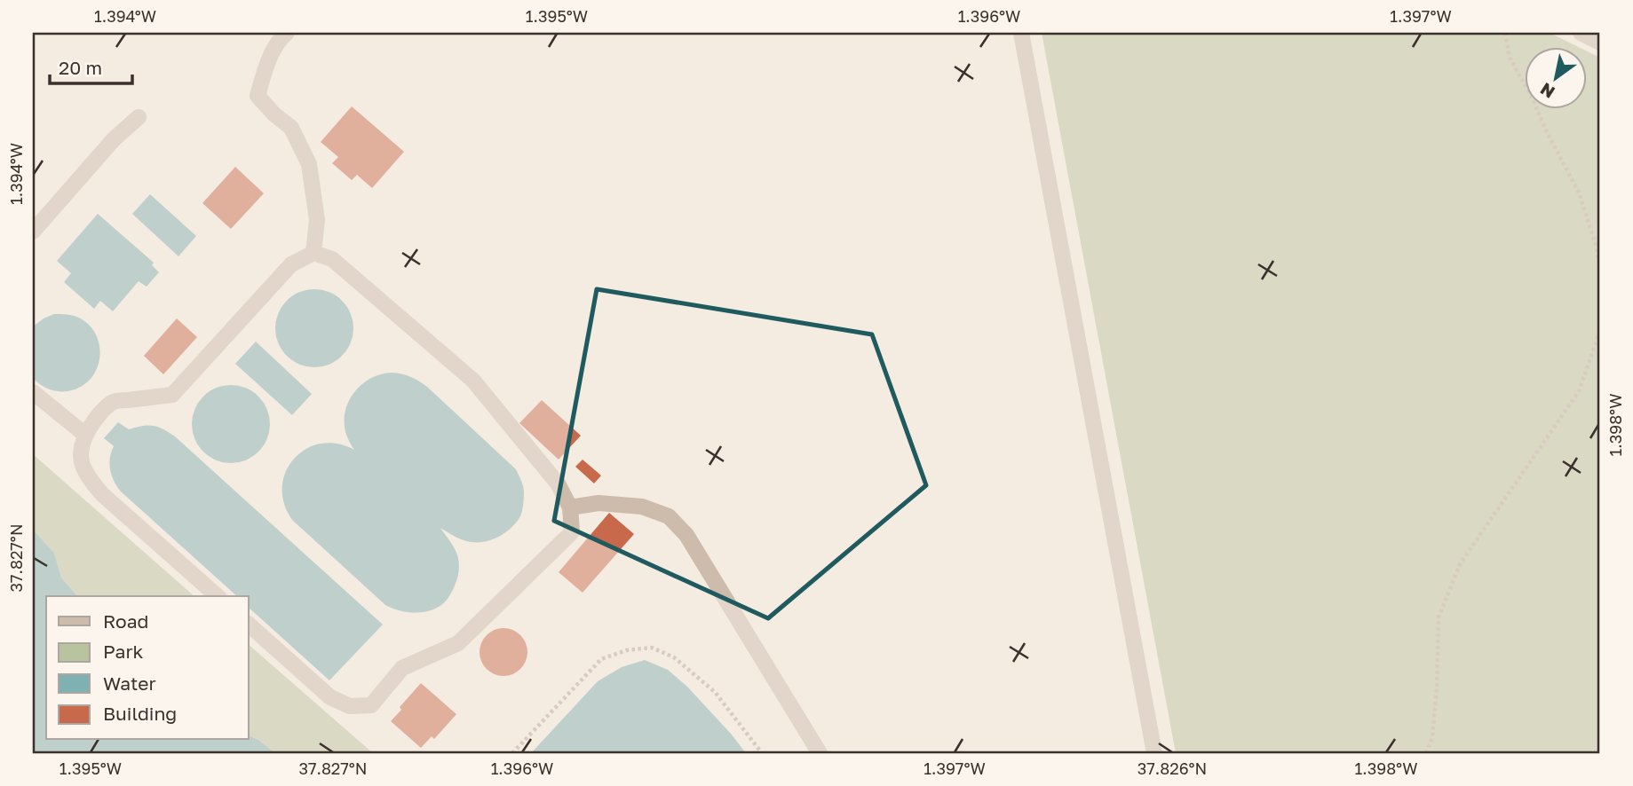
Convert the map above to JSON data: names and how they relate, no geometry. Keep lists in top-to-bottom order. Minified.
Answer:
{"legend":["Road","Park","Water","Building"],"scale_bar":"20 m","north":"bottom left","coordinates":["1.394°W","1.395°W","1.396°W","1.397°W","1.398°W","37.827°N","37.826°N"]}
